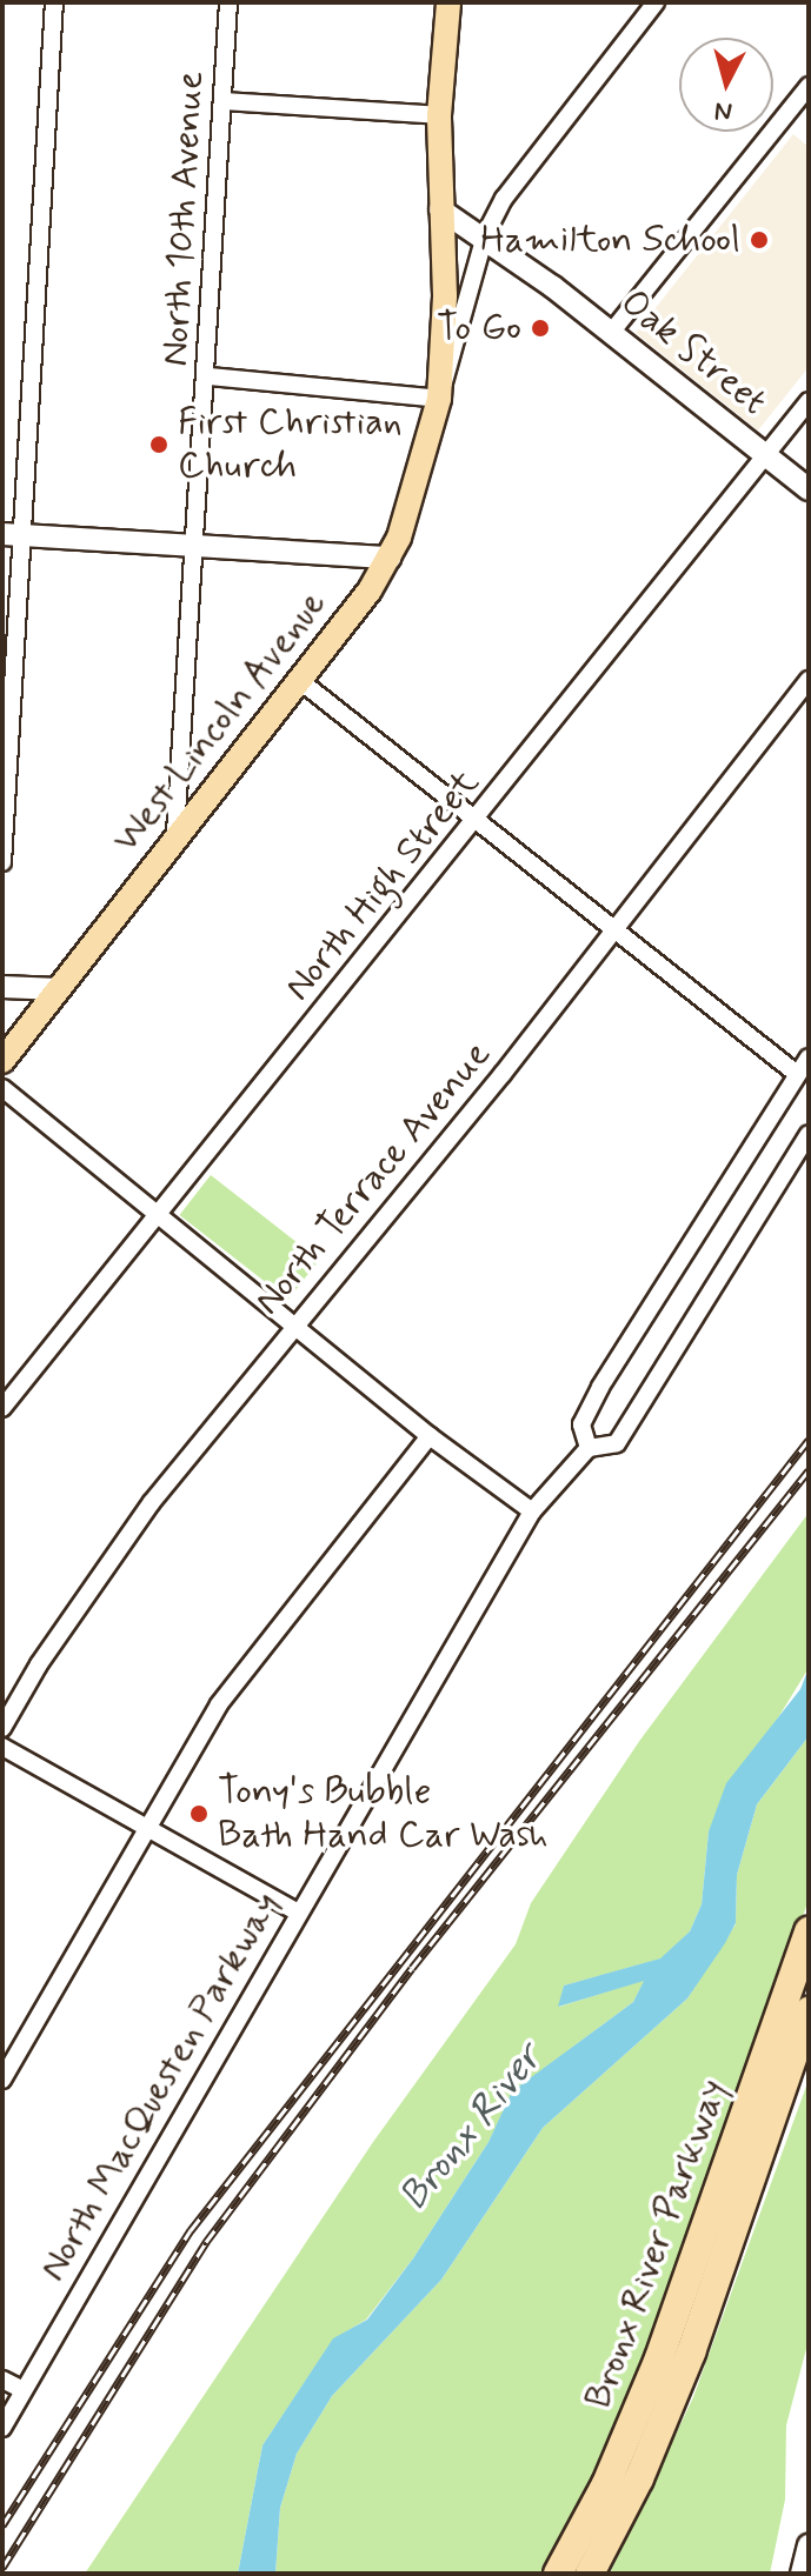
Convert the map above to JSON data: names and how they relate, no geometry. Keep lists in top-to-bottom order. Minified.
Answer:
{"streets":{"highway":["Bronx River Parkway"],"main road":["West Lincoln Avenue"],"street":["North 10th Avenue","Oak Street","North High Street","North Terrace Avenue","North MacQuesten Parkway"]},"crossings":[["North 10th Avenue","West Lincoln Avenue"],["Oak Street","West Lincoln Avenue"],["Oak Street","North High Street"]],"water":["Bronx River"],"places":["Hamilton School","To Go","First Christian Church","Tony's Bubble Bath Hand Car Wash"],"north":"bottom"}
